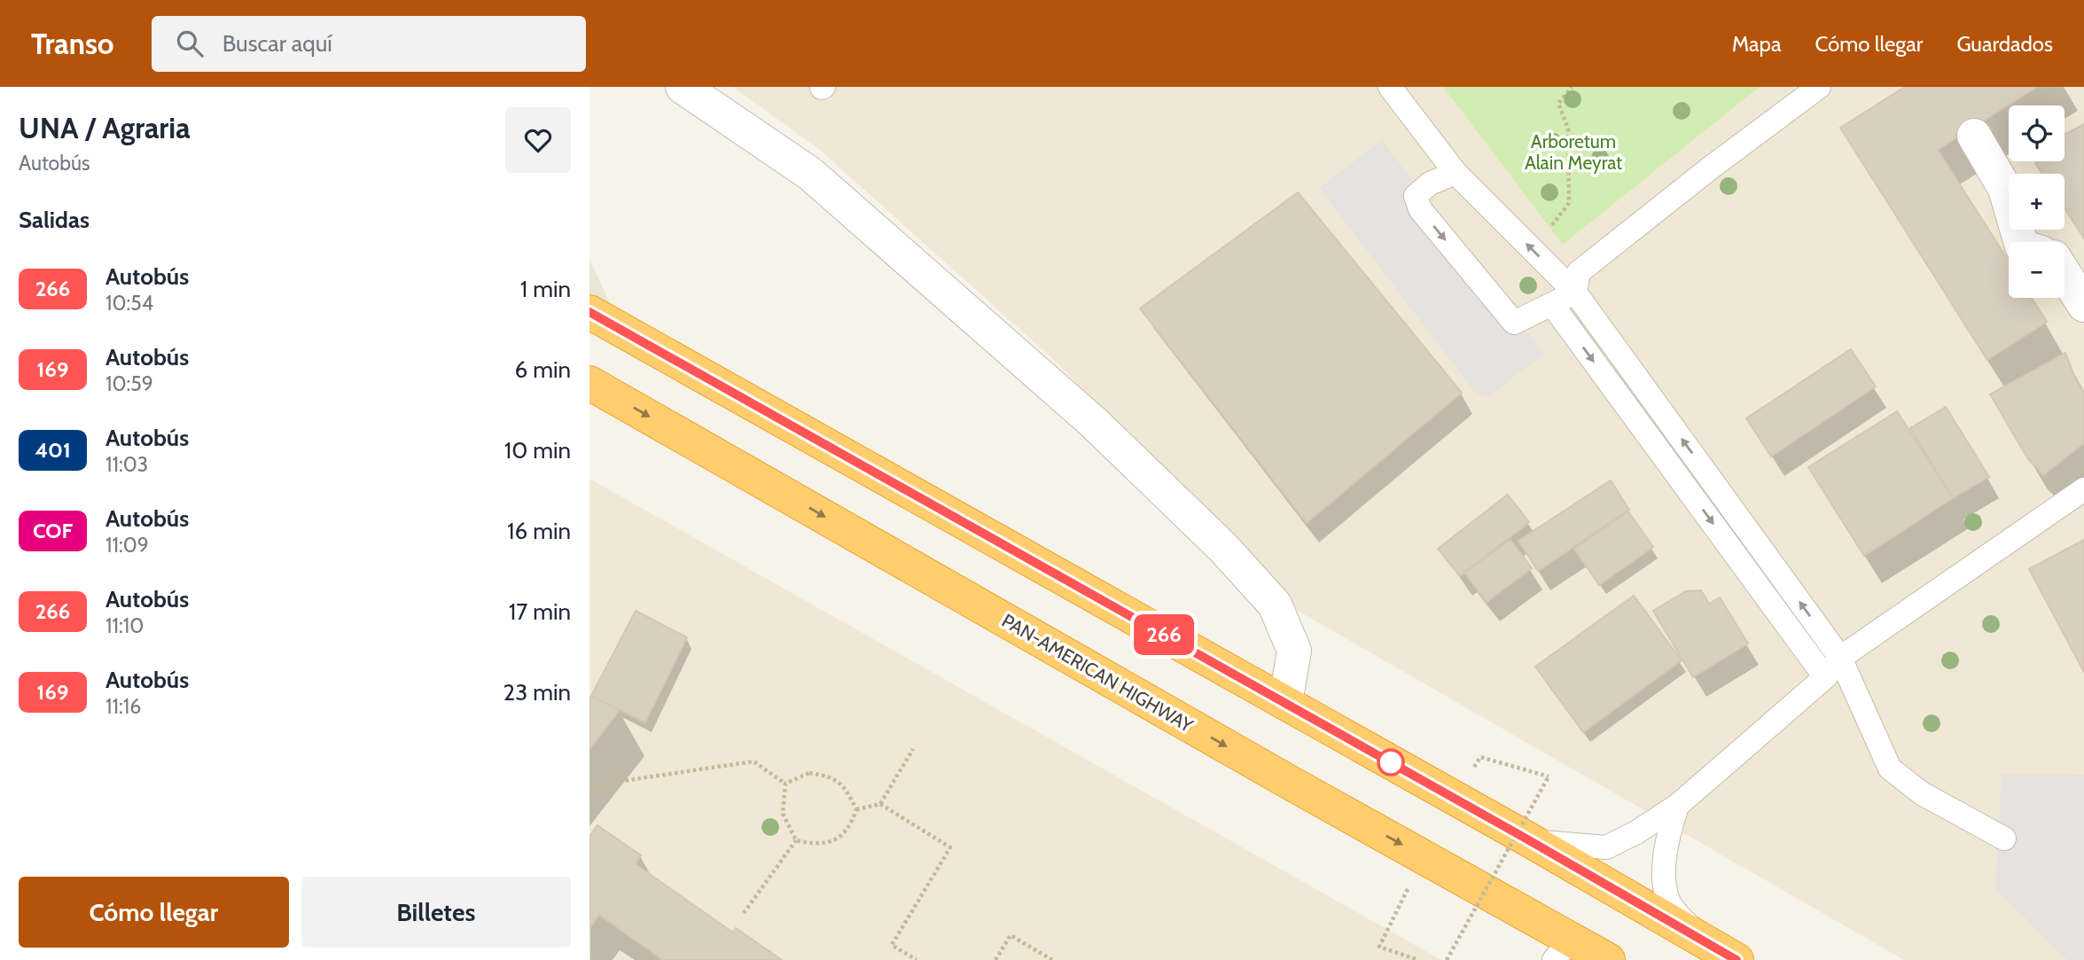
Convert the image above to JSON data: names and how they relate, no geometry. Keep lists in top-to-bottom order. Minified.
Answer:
{"streets":{"highway":["PAN-AMERICAN HIGHWAY"]},"parks":["Arboretum Alain Meyrat"],"lines":["bus line 266"],"page":{"header":"Transo","search":"Buscar aquí","nav":["Mapa","Cómo llegar","Guardados"],"heading":[["UNA / Agraria","Autobús"],"Salidas"],"on_map":"266","map_buttons":["+","−"],"list":[{"mark":"266","name":"Autobús","note":"10:54","value":"1 min"},{"mark":"169","name":"Autobús","note":"10:59","value":"6 min"},{"mark":"401","name":"Autobús","note":"11:03","value":"10 min"},{"mark":"COF","name":"Autobús","note":"11:09","value":"16 min"},{"mark":"266","name":"Autobús","note":"11:10","value":"17 min"},{"mark":"169","name":"Autobús","note":"11:16","value":"23 min"}],"buttons":["Cómo llegar","Billetes"]}}
